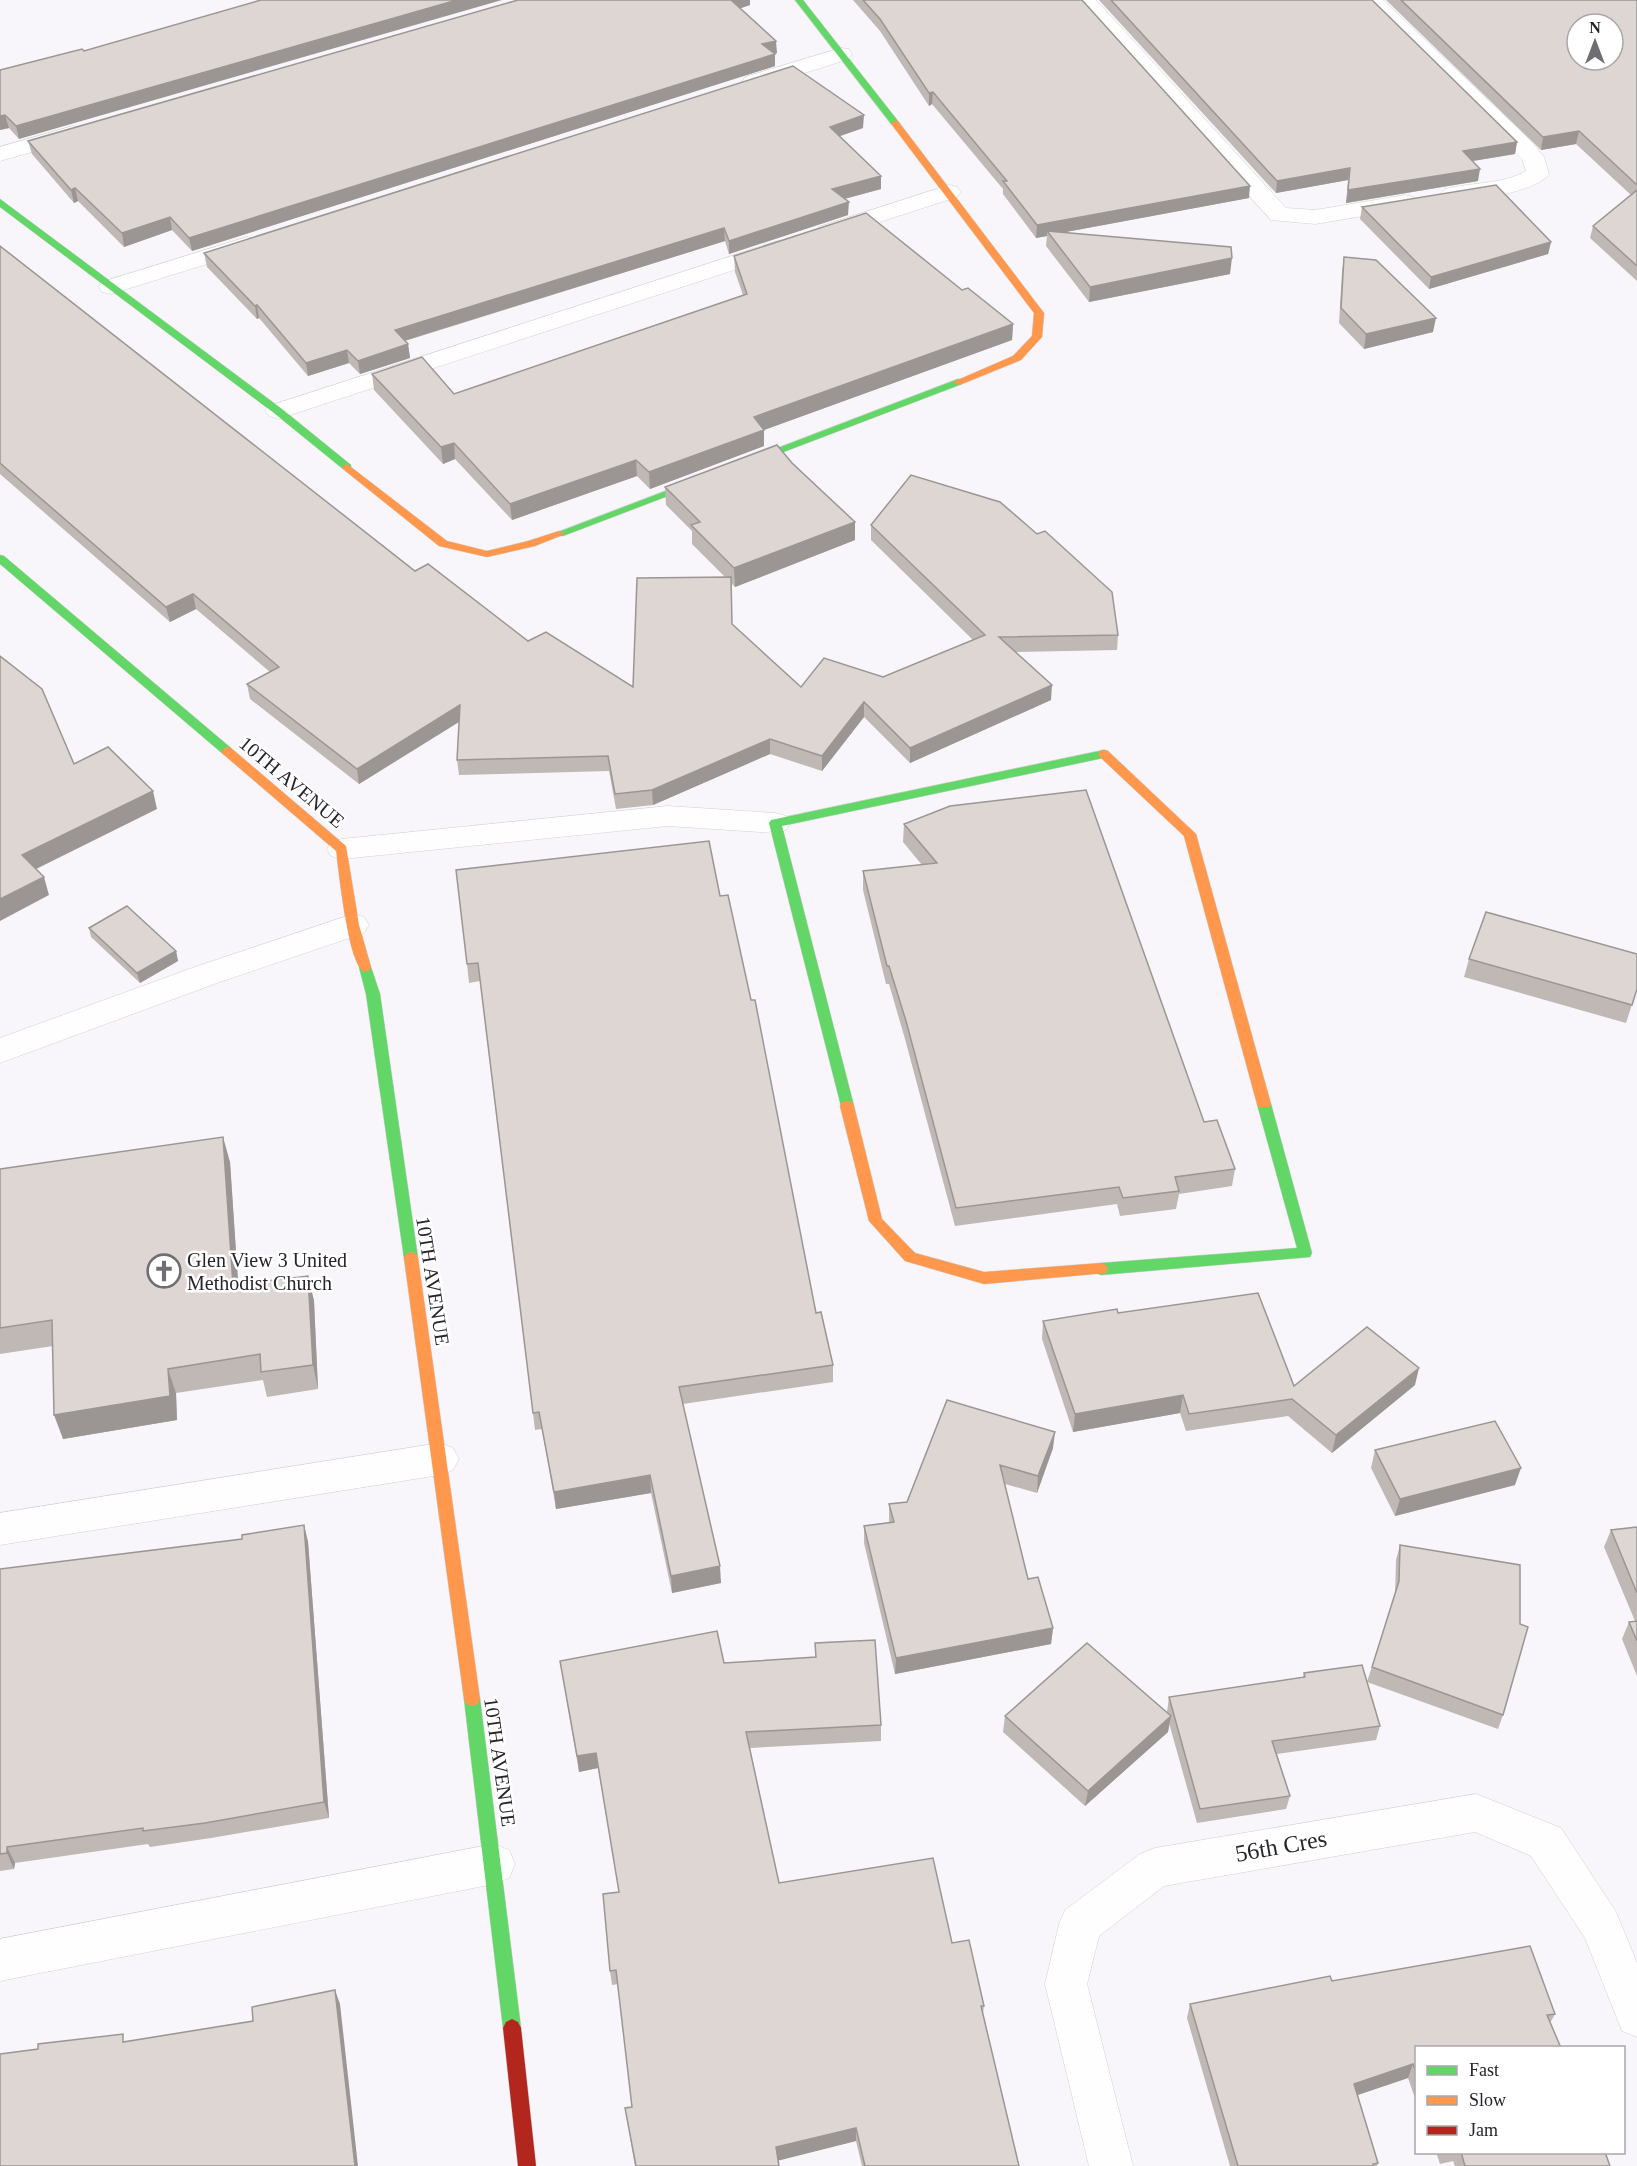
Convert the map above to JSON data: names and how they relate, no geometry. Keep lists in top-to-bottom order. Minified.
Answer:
{"streets":{"street":["10TH AVENUE","56th Cres"]},"places":{"church":["Glen View 3 United Methodist Church"]},"legend":["Fast","Slow","Jam"],"north":"top"}
